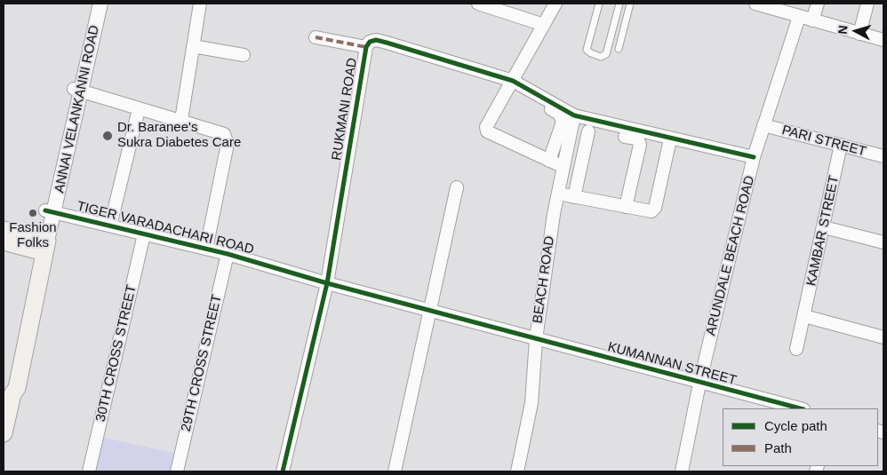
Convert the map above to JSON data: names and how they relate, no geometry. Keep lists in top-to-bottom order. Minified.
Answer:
{"streets":{"street":["ANNAI VELANKANNI ROAD","RUKMANI ROAD","PARI STREET","TIGER VARADACHARI ROAD","KAMBAR STREET","ARUNDALE BEACH ROAD","BEACH ROAD","30TH CROSS STREET","29TH CROSS STREET","KUMANNAN STREET"]},"crossings":[["ANNAI VELANKANNI ROAD","TIGER VARADACHARI ROAD"],["RUKMANI ROAD","TIGER VARADACHARI ROAD"],["RUKMANI ROAD","ARUNDALE BEACH ROAD"],["RUKMANI ROAD","BEACH ROAD"],["PARI STREET","KAMBAR STREET"],["PARI STREET","ARUNDALE BEACH ROAD"],["TIGER VARADACHARI ROAD","BEACH ROAD"],["TIGER VARADACHARI ROAD","30TH CROSS STREET"],["TIGER VARADACHARI ROAD","29TH CROSS STREET"],["TIGER VARADACHARI ROAD","KUMANNAN STREET"],["ARUNDALE BEACH ROAD","KUMANNAN STREET"],["BEACH ROAD","KUMANNAN STREET"]],"places":["Dr. Baranee's Sukra Diabetes Care","Fashion Folks"],"legend":["Cycle path","Path"],"north":"left"}
